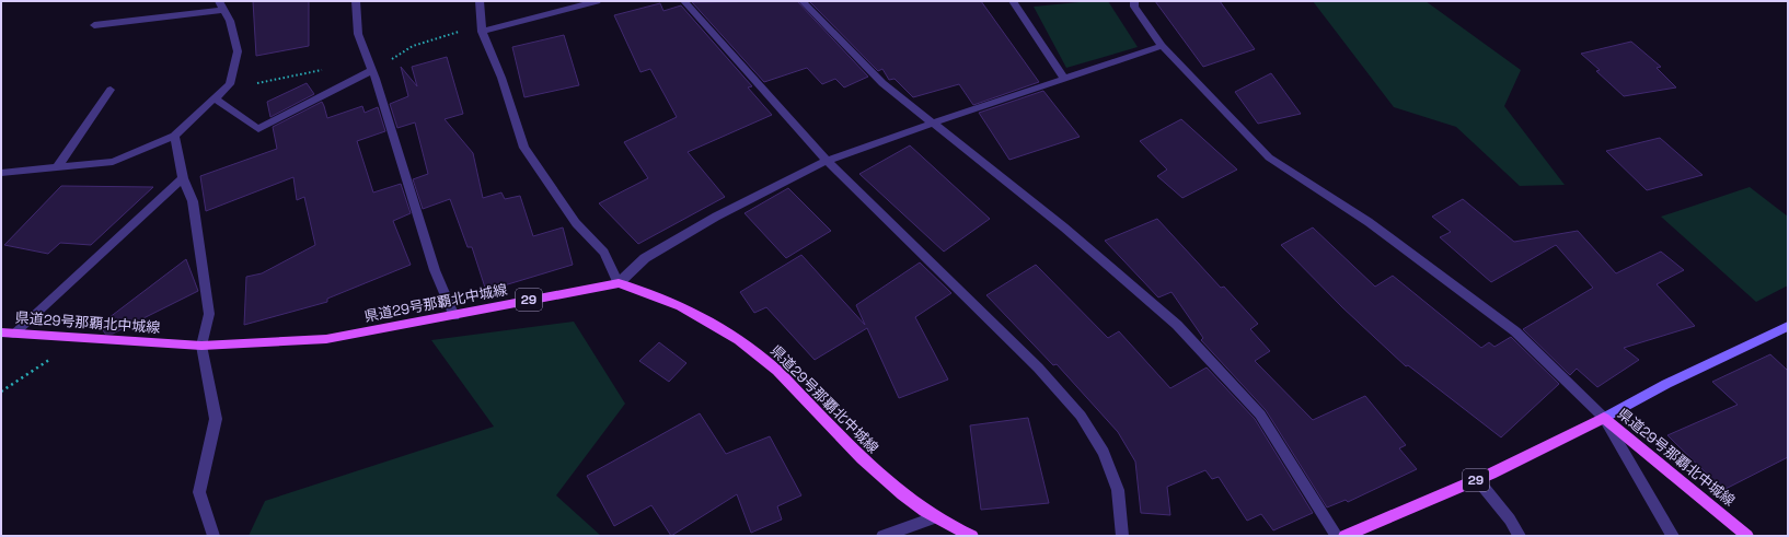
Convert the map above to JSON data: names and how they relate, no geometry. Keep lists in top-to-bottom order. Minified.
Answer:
{"streets":{"main road":["29","県道29号那覇北中城線"]}}
